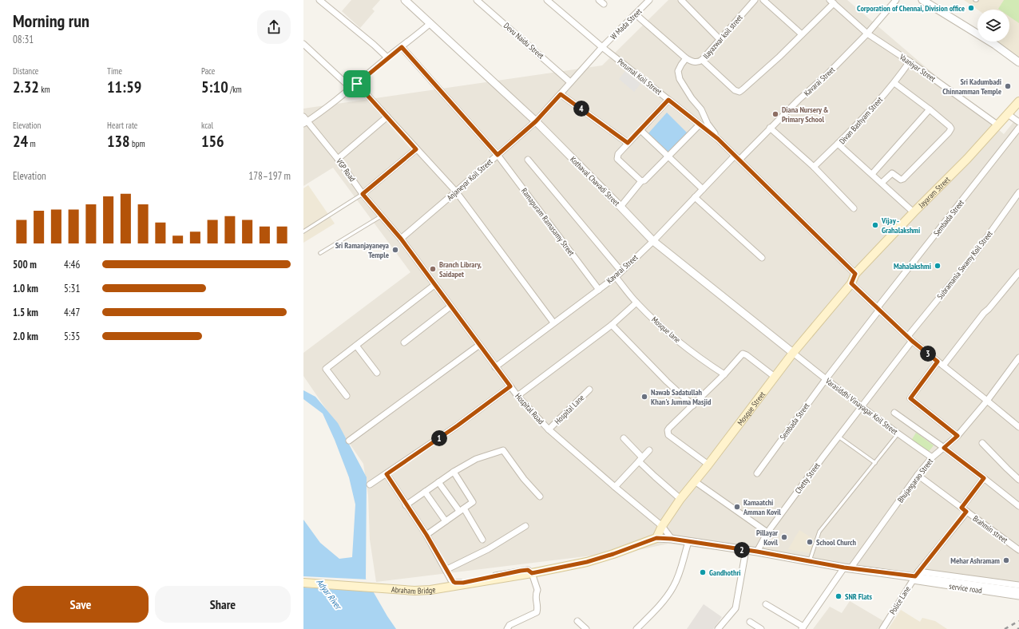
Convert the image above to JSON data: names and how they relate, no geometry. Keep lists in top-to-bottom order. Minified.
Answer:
{"streets":{"main road":["Jayaram Street","Mosque Street","Abraham Bridge"],"street":["W Mada Street","Ilayazwar koil street","Devu Naidu Street","Vaaniyar Street","Perumal Koil Street","Kavarai Street","Divan Bashyam Street","VGP Road","Anjaneyar Koil Street","Kothaval Chavadi Street","Sembada Street","Ramapuram Ramasamy Street","Subramania Swamy Koil Street","Mosque lane","Varasiddhi Vinayagar Koil Street","Hospital Road","Hospital Lane","Chetty Street","Bhujangarao Street","Brahmin street","service road","Police Lane"]},"crossings":[["W Mada Street","Perumal Koil Street"],["W Mada Street","Anjaneyar Koil Street"],["Devu Naidu Street","Anjaneyar Koil Street"],["Vaaniyar Street","Kavarai Street"],["Vaaniyar Street","Divan Bashyam Street"],["Vaaniyar Street","Jayaram Street"],["Perumal Koil Street","Kavarai Street"],["Perumal Koil Street","Anjaneyar Koil Street"],["Perumal Koil Street","Jayaram Street"],["Kavarai Street","Kothaval Chavadi Street"],["Kavarai Street","Ramapuram Ramasamy Street"],["Kavarai Street","Mosque lane"],["Kavarai Street","Hospital Road"],["Divan Bashyam Street","Jayaram Street"],["VGP Road","Anjaneyar Koil Street"],["VGP Road","Hospital Road"],["Anjaneyar Koil Street","Kothaval Chavadi Street"],["Anjaneyar Koil Street","Ramapuram Ramasamy Street"],["Anjaneyar Koil Street","Hospital Road"],["Kothaval Chavadi Street","Varasiddhi Vinayagar Koil Street"],["Kothaval Chavadi Street","Mosque Street"],["Jayaram Street","Mosque Street"],["Sembada Street","Varasiddhi Vinayagar Koil Street"],["Subramania Swamy Koil Street","Varasiddhi Vinayagar Koil Street"],["Subramania Swamy Koil Street","Chetty Street"],["Varasiddhi Vinayagar Koil Street","Mosque Street"],["Varasiddhi Vinayagar Koil Street","Chetty Street"],["Varasiddhi Vinayagar Koil Street","Bhujangarao Street"],["Hospital Road","Mosque Street"],["Hospital Road","Hospital Lane"],["Mosque Street","Abraham Bridge"],["Bhujangarao Street","Brahmin street"],["Brahmin street","Police Lane"],["service road","Police Lane"]],"water":["Adyar River"],"places":["Corporation of Chennai, Division office","Sri Kadumbadi Chinnamman Temple","Diana Nursery & Primary School","Vijay - Grahalakshmi","Sri Ramanjayaneya Temple","Mahalakshmi","Branch Library, Saidapet","Nawab Sadatullah Khan's Jumma Masjid","Kamaatchi Amman Kovil","Pillayar Kovil","School Church","Mehar Ashramam","Gandhothri","SNR Flats"],"page":{"heading":["Morning run","08:31"],"stats":[["Distance","2.32 km"],["Time","11:59"],["Pace","5:10 /km"],["Elevation","24 m"],["Heart rate","138 bpm"],["kcal","156"]],"pins":["4","3","1","2"],"chart":["Elevation","178–197 m"],"list":[{"name":"500 m","note":"4:46"},{"name":"1.0 km","note":"5:31"},{"name":"1.5 km","note":"4:47"},{"name":"2.0 km","note":"5:35"}],"buttons":["Save","Share"]}}
